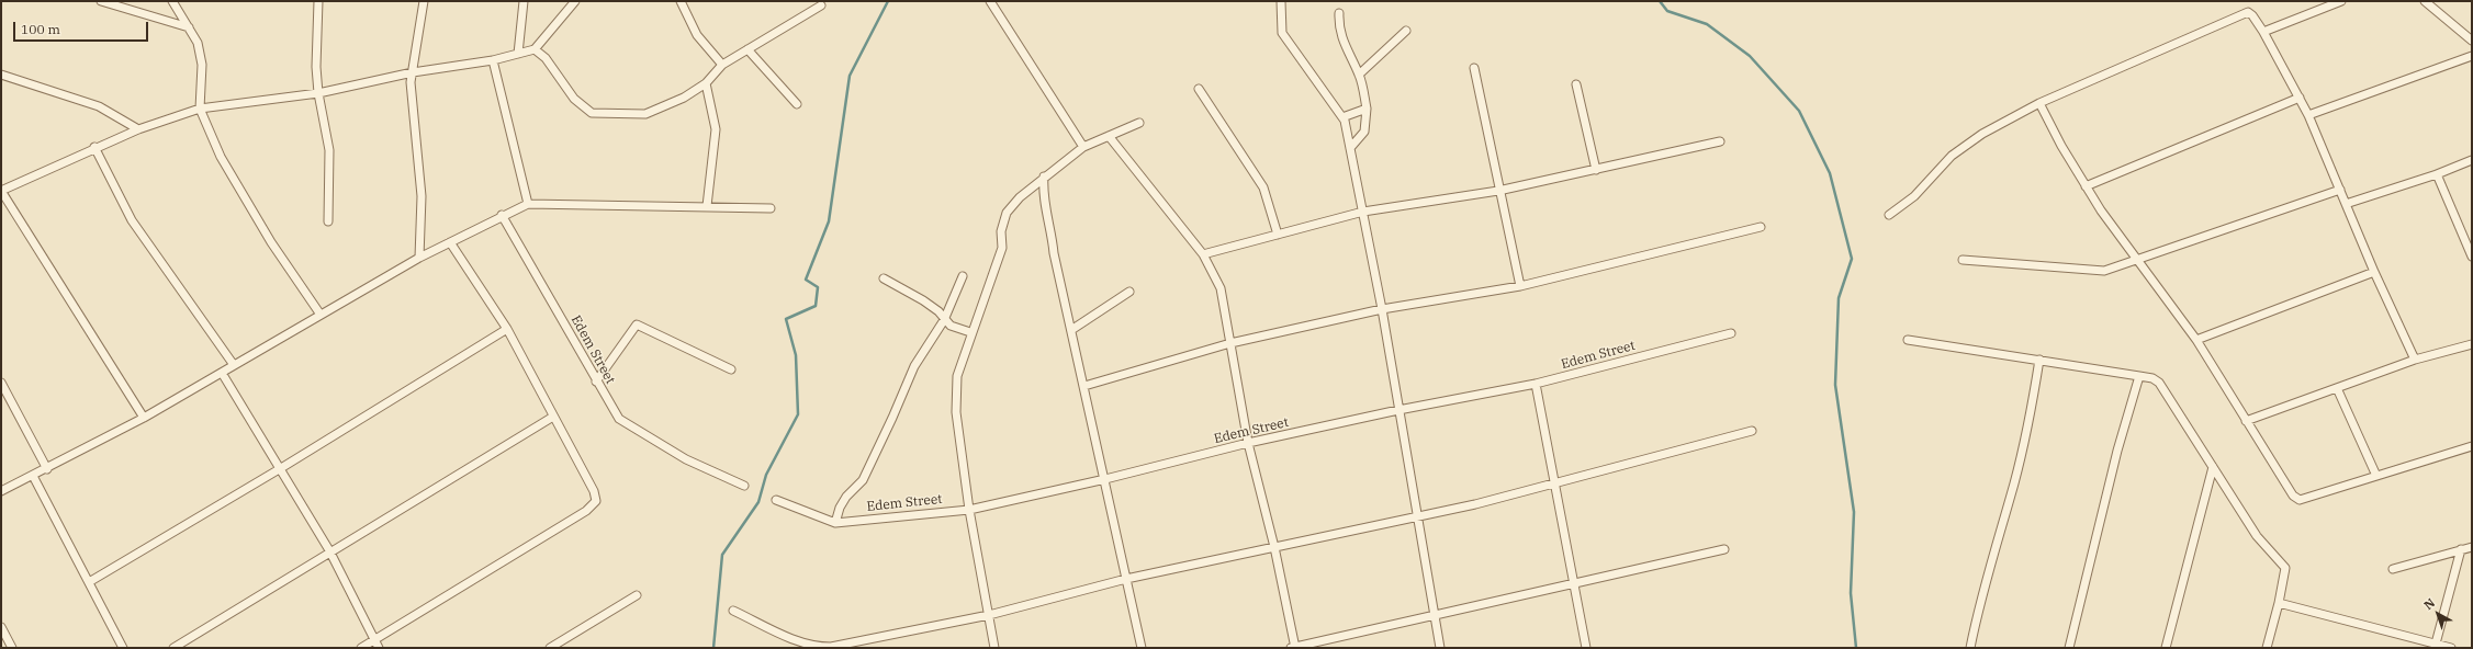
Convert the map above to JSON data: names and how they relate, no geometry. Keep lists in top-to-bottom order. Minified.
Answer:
{"streets":{"street":["Edem Street"]},"scale_bar":"100 m","north":"top left"}
